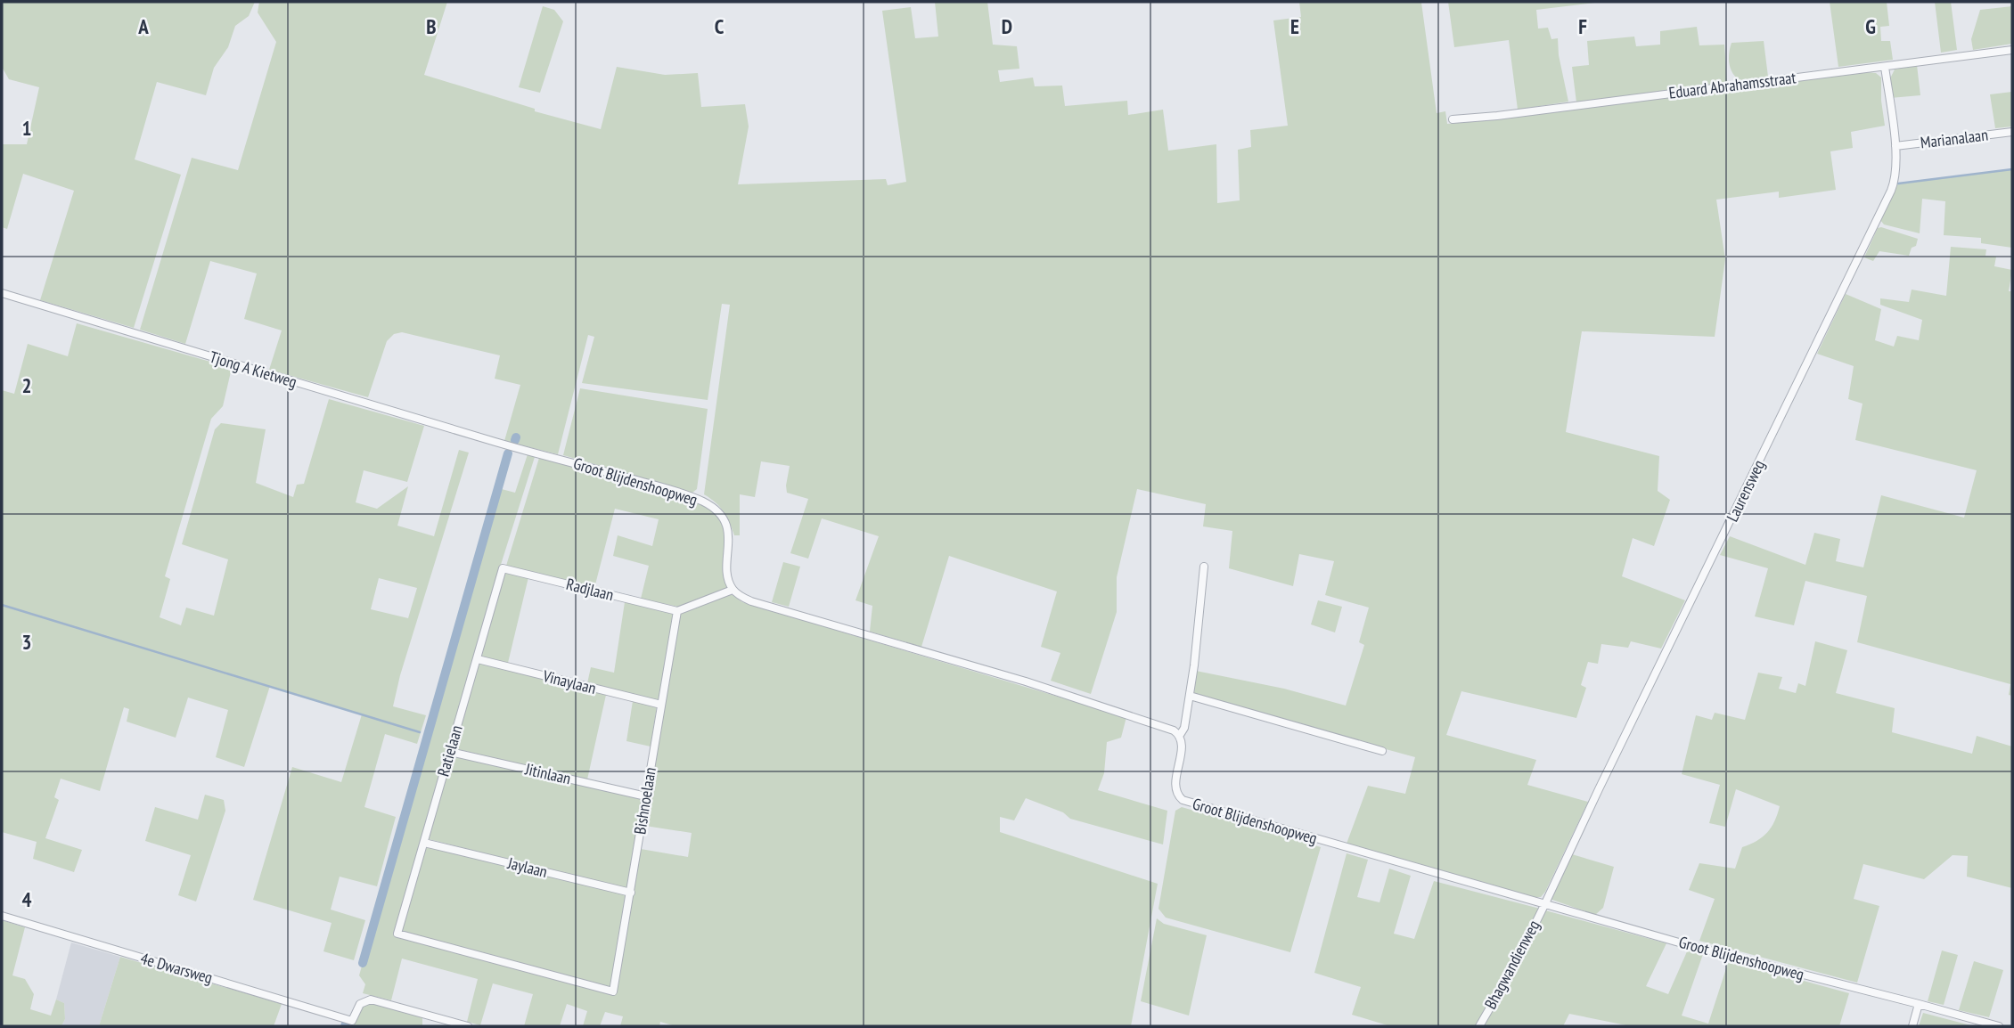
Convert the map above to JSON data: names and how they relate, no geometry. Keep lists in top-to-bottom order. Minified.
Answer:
{"streets":{"street":["Eduard Abrahamsstraat","Marianalaan","Tjong A Kietweg","Groot Blijdenshoopweg","Laurensweg","Radjlaan","Vinaylaan","Ratielaan","Jitinlaan","Bishnoelaan","Jaylaan","Bhagwandienweg","4e Dwarsweg"]},"crossings":[["Eduard Abrahamsstraat","Laurensweg"],["Marianalaan","Laurensweg"],["Tjong A Kietweg","Groot Blijdenshoopweg"],["Groot Blijdenshoopweg","Laurensweg"],["Groot Blijdenshoopweg","Bhagwandienweg"],["Laurensweg","Bhagwandienweg"],["Radjlaan","Ratielaan"],["Radjlaan","Bishnoelaan"],["Vinaylaan","Ratielaan"],["Vinaylaan","Bishnoelaan"],["Ratielaan","Jitinlaan"],["Ratielaan","Bishnoelaan"],["Ratielaan","Jaylaan"],["Jitinlaan","Bishnoelaan"],["Bishnoelaan","Jaylaan"]],"grid":{"columns":["A","B","C","D","E","F","G"],"rows":["1","2","3","4"]}}
